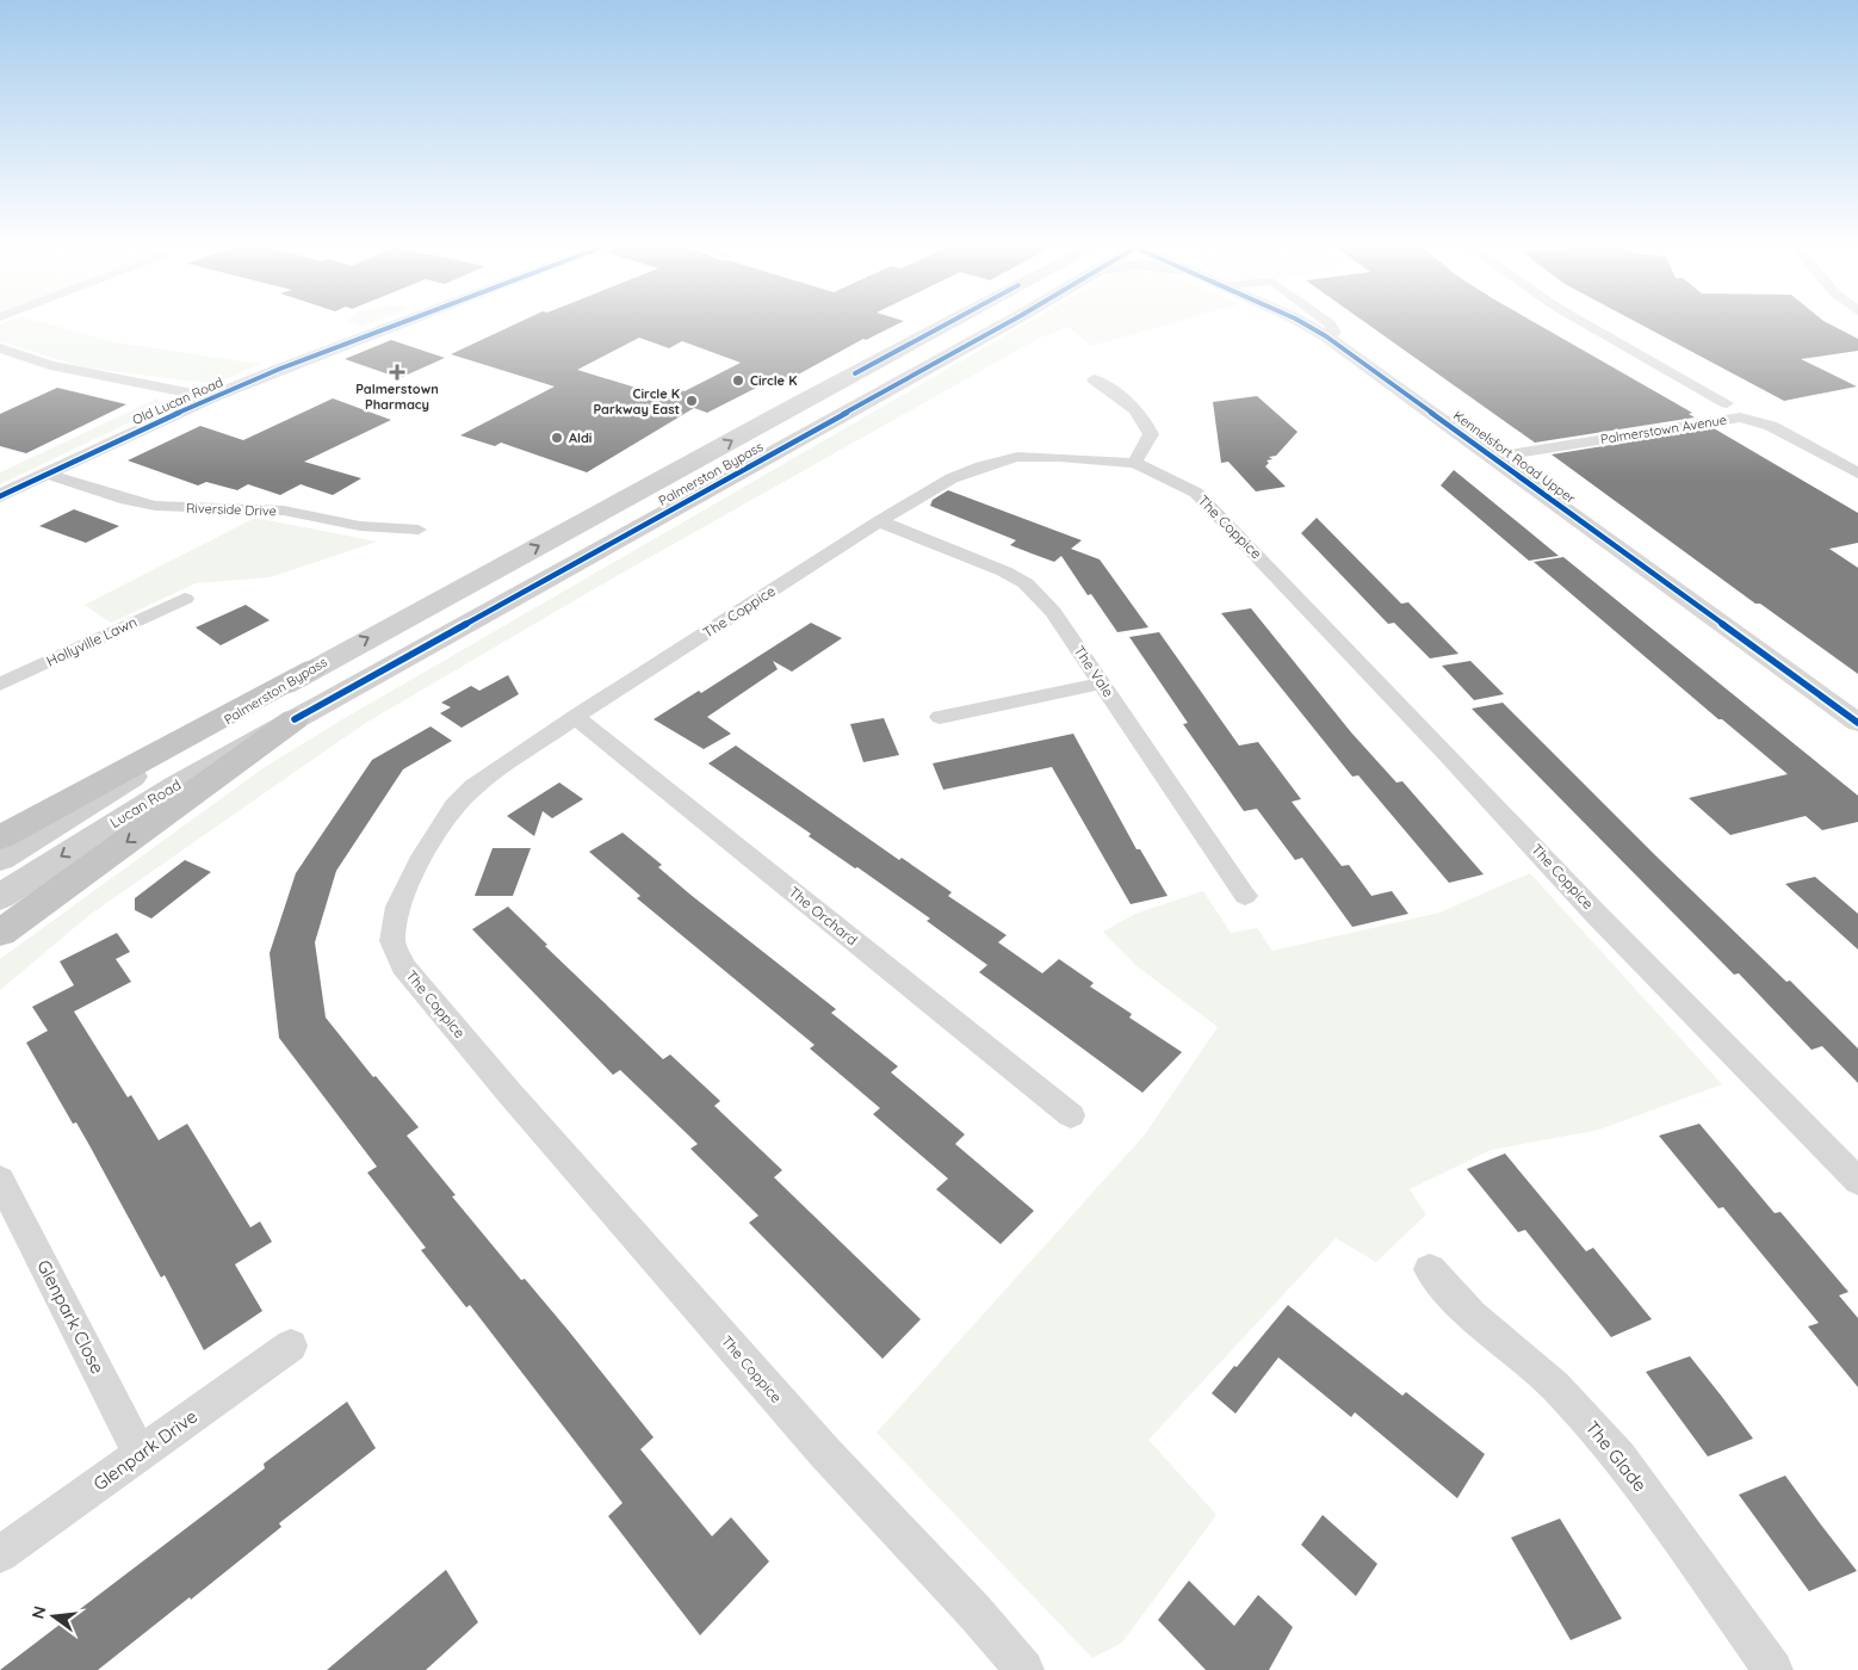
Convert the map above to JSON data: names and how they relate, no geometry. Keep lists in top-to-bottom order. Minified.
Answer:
{"streets":{"main road":["Palmerston Bypass","Lucan Road"],"street":["Old Lucan Road","Palmerstown Avenue","Kennelsfort Road Upper","Riverside Drive","The Coppice","Hollyville Lawn","The Vale","The Orchard","Glenpark Close","Glenpark Drive","The Glade"]},"crossings":[["Old Lucan Road","Riverside Drive"],["Palmerstown Avenue","Kennelsfort Road Upper"],["Palmerston Bypass","Lucan Road"],["The Coppice","The Vale"],["The Coppice","The Orchard"],["Glenpark Close","Glenpark Drive"]],"one_way":["Lucan Road"],"places":{"health":["Palmerstown Pharmacy"],"other":["Circle K","Circle K Parkway East","Aldi"]},"north":"left"}
